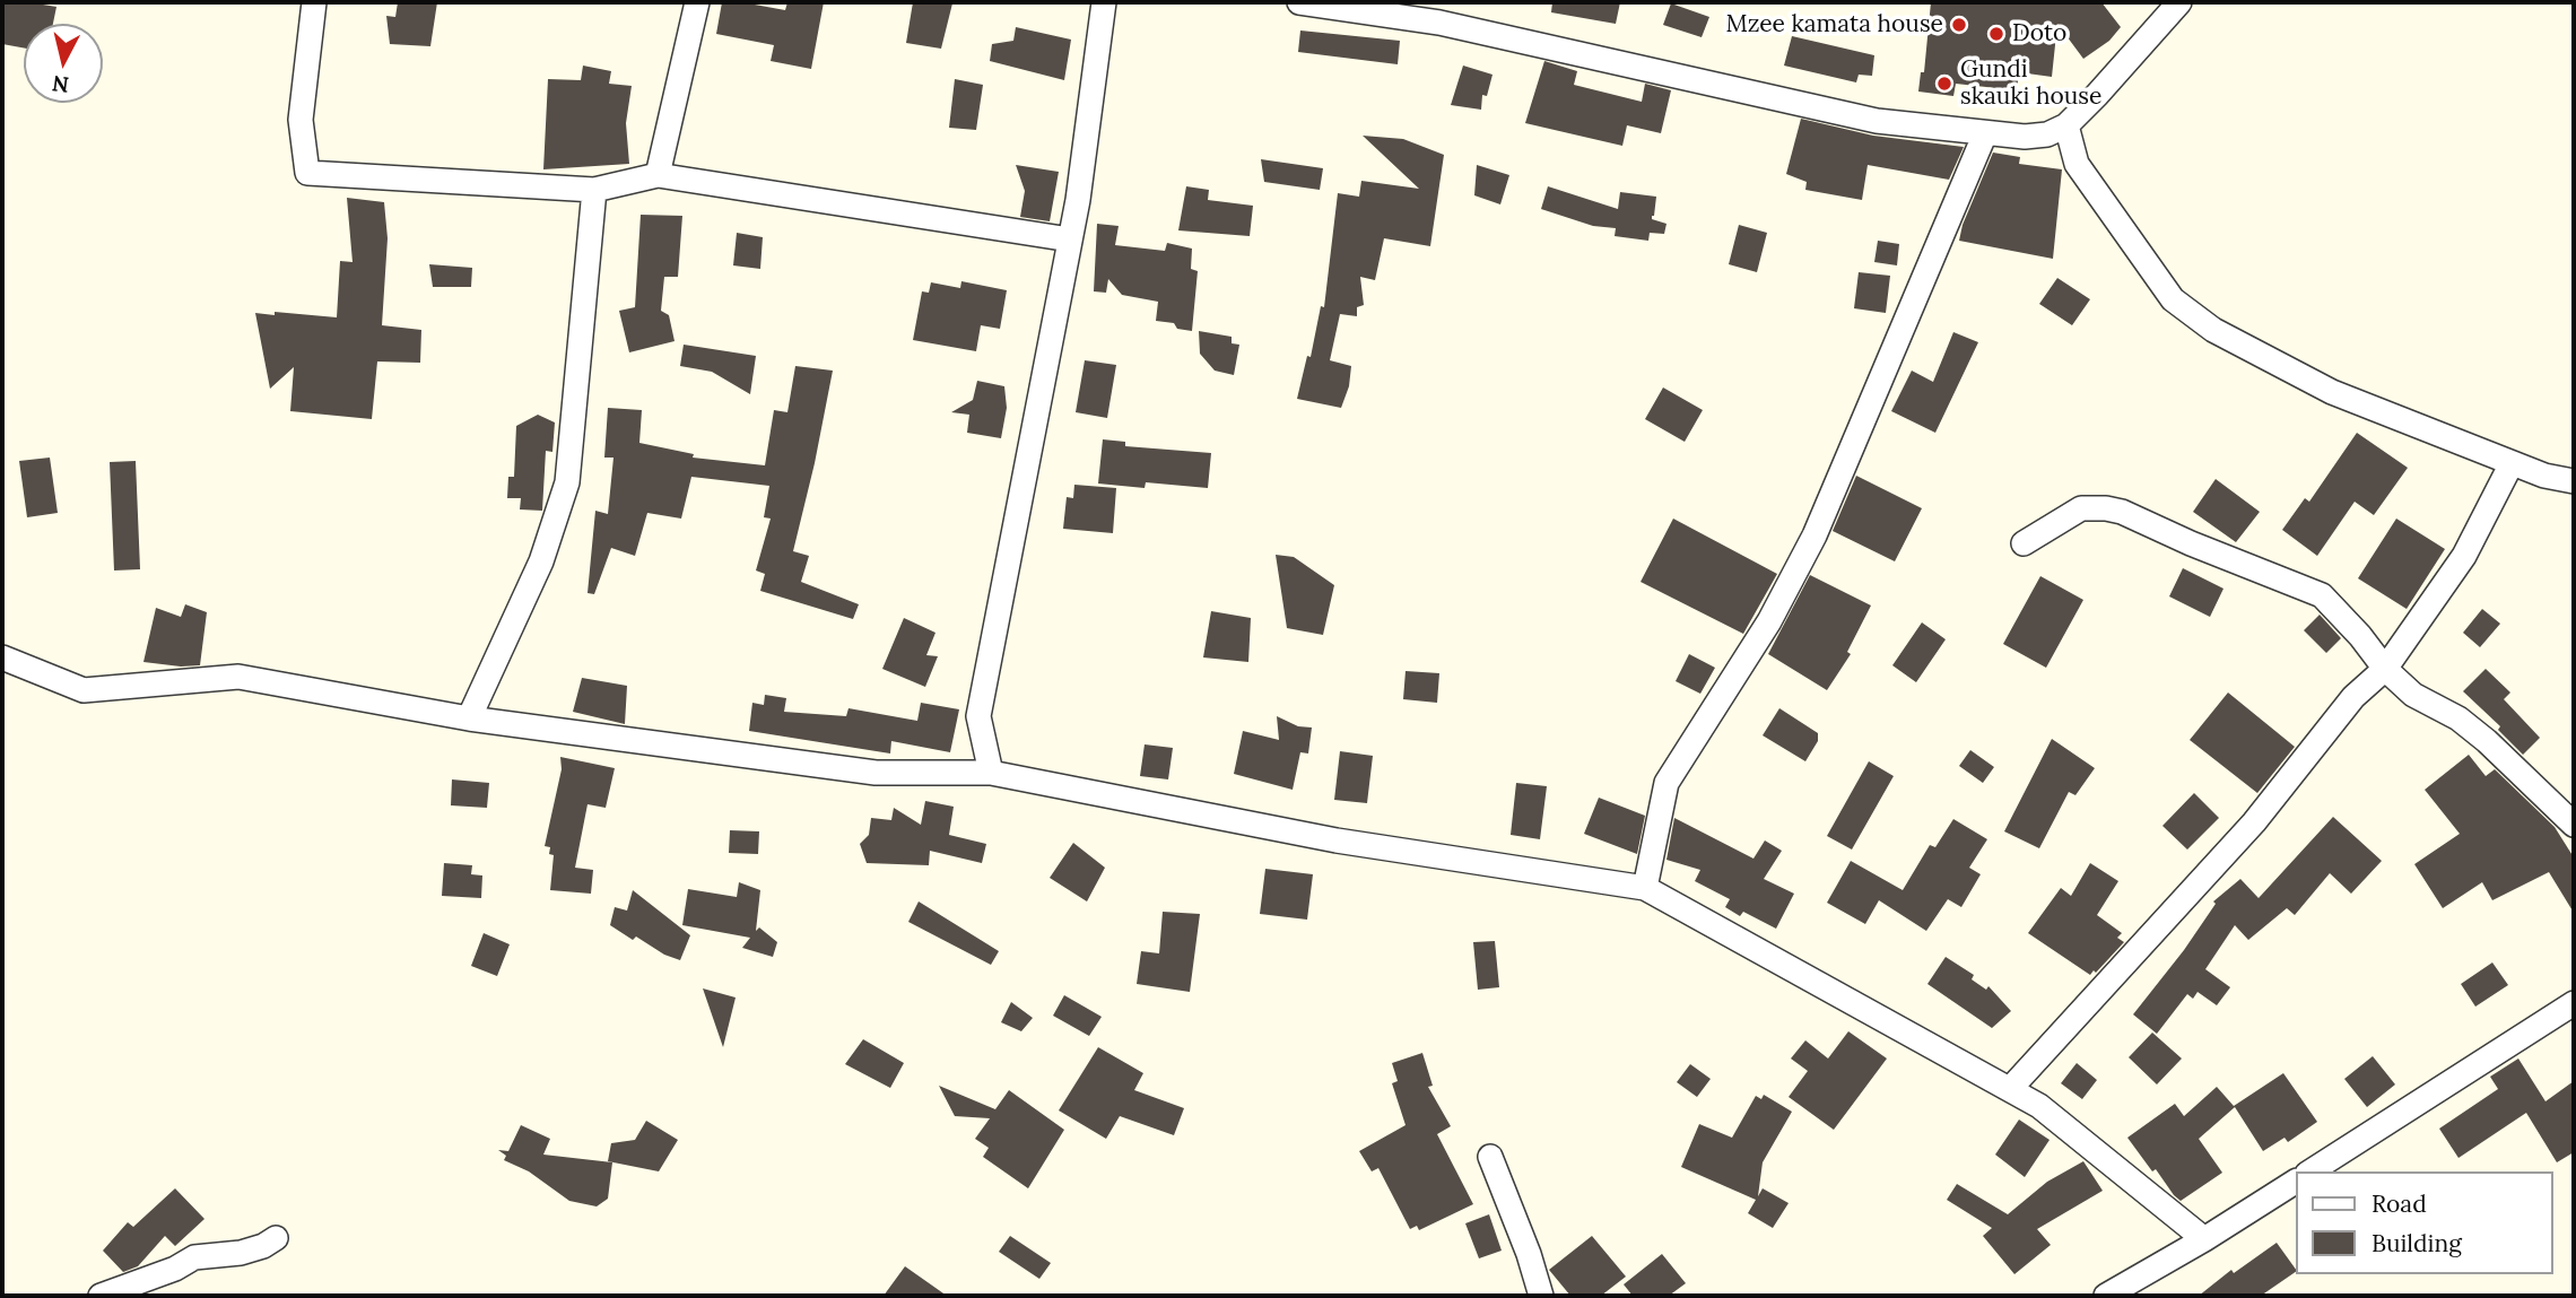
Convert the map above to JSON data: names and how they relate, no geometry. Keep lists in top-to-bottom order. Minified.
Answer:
{"places":["Mzee kamata house","Doto","Gundi skauki house"],"legend":["Road","Building"],"north":"bottom"}
